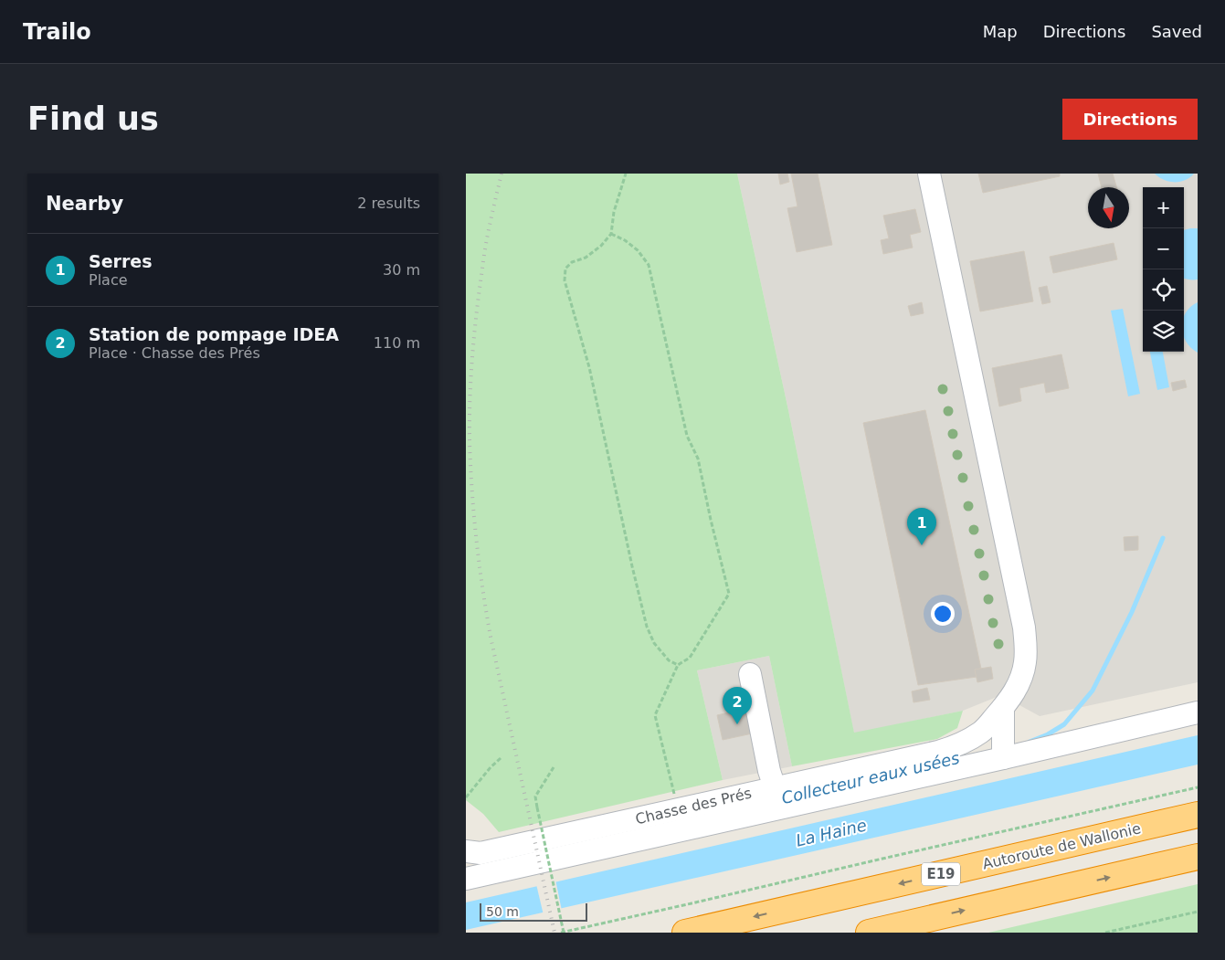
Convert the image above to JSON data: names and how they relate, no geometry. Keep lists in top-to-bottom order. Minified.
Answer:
{"streets":{"highway":["Autoroute de Wallonie","E19"],"street":["Chasse des Prés"]},"water":["Collecteur eaux usées","La Haine"],"scale_bar":"50 m","north":"bottom","page":{"header":"Trailo","nav":["Map","Directions","Saved"],"buttons":"Directions","title":"Find us","heading":["Nearby","2 results"],"map_buttons":["+","−"],"list":[{"mark":"1","name":"Serres","note":"Place","value":"30 m"},{"mark":"2","name":"Station de pompage IDEA","note":"Place · Chasse des Prés","value":"110 m"}],"pins":["1","2"],"scale":"50 m"}}
